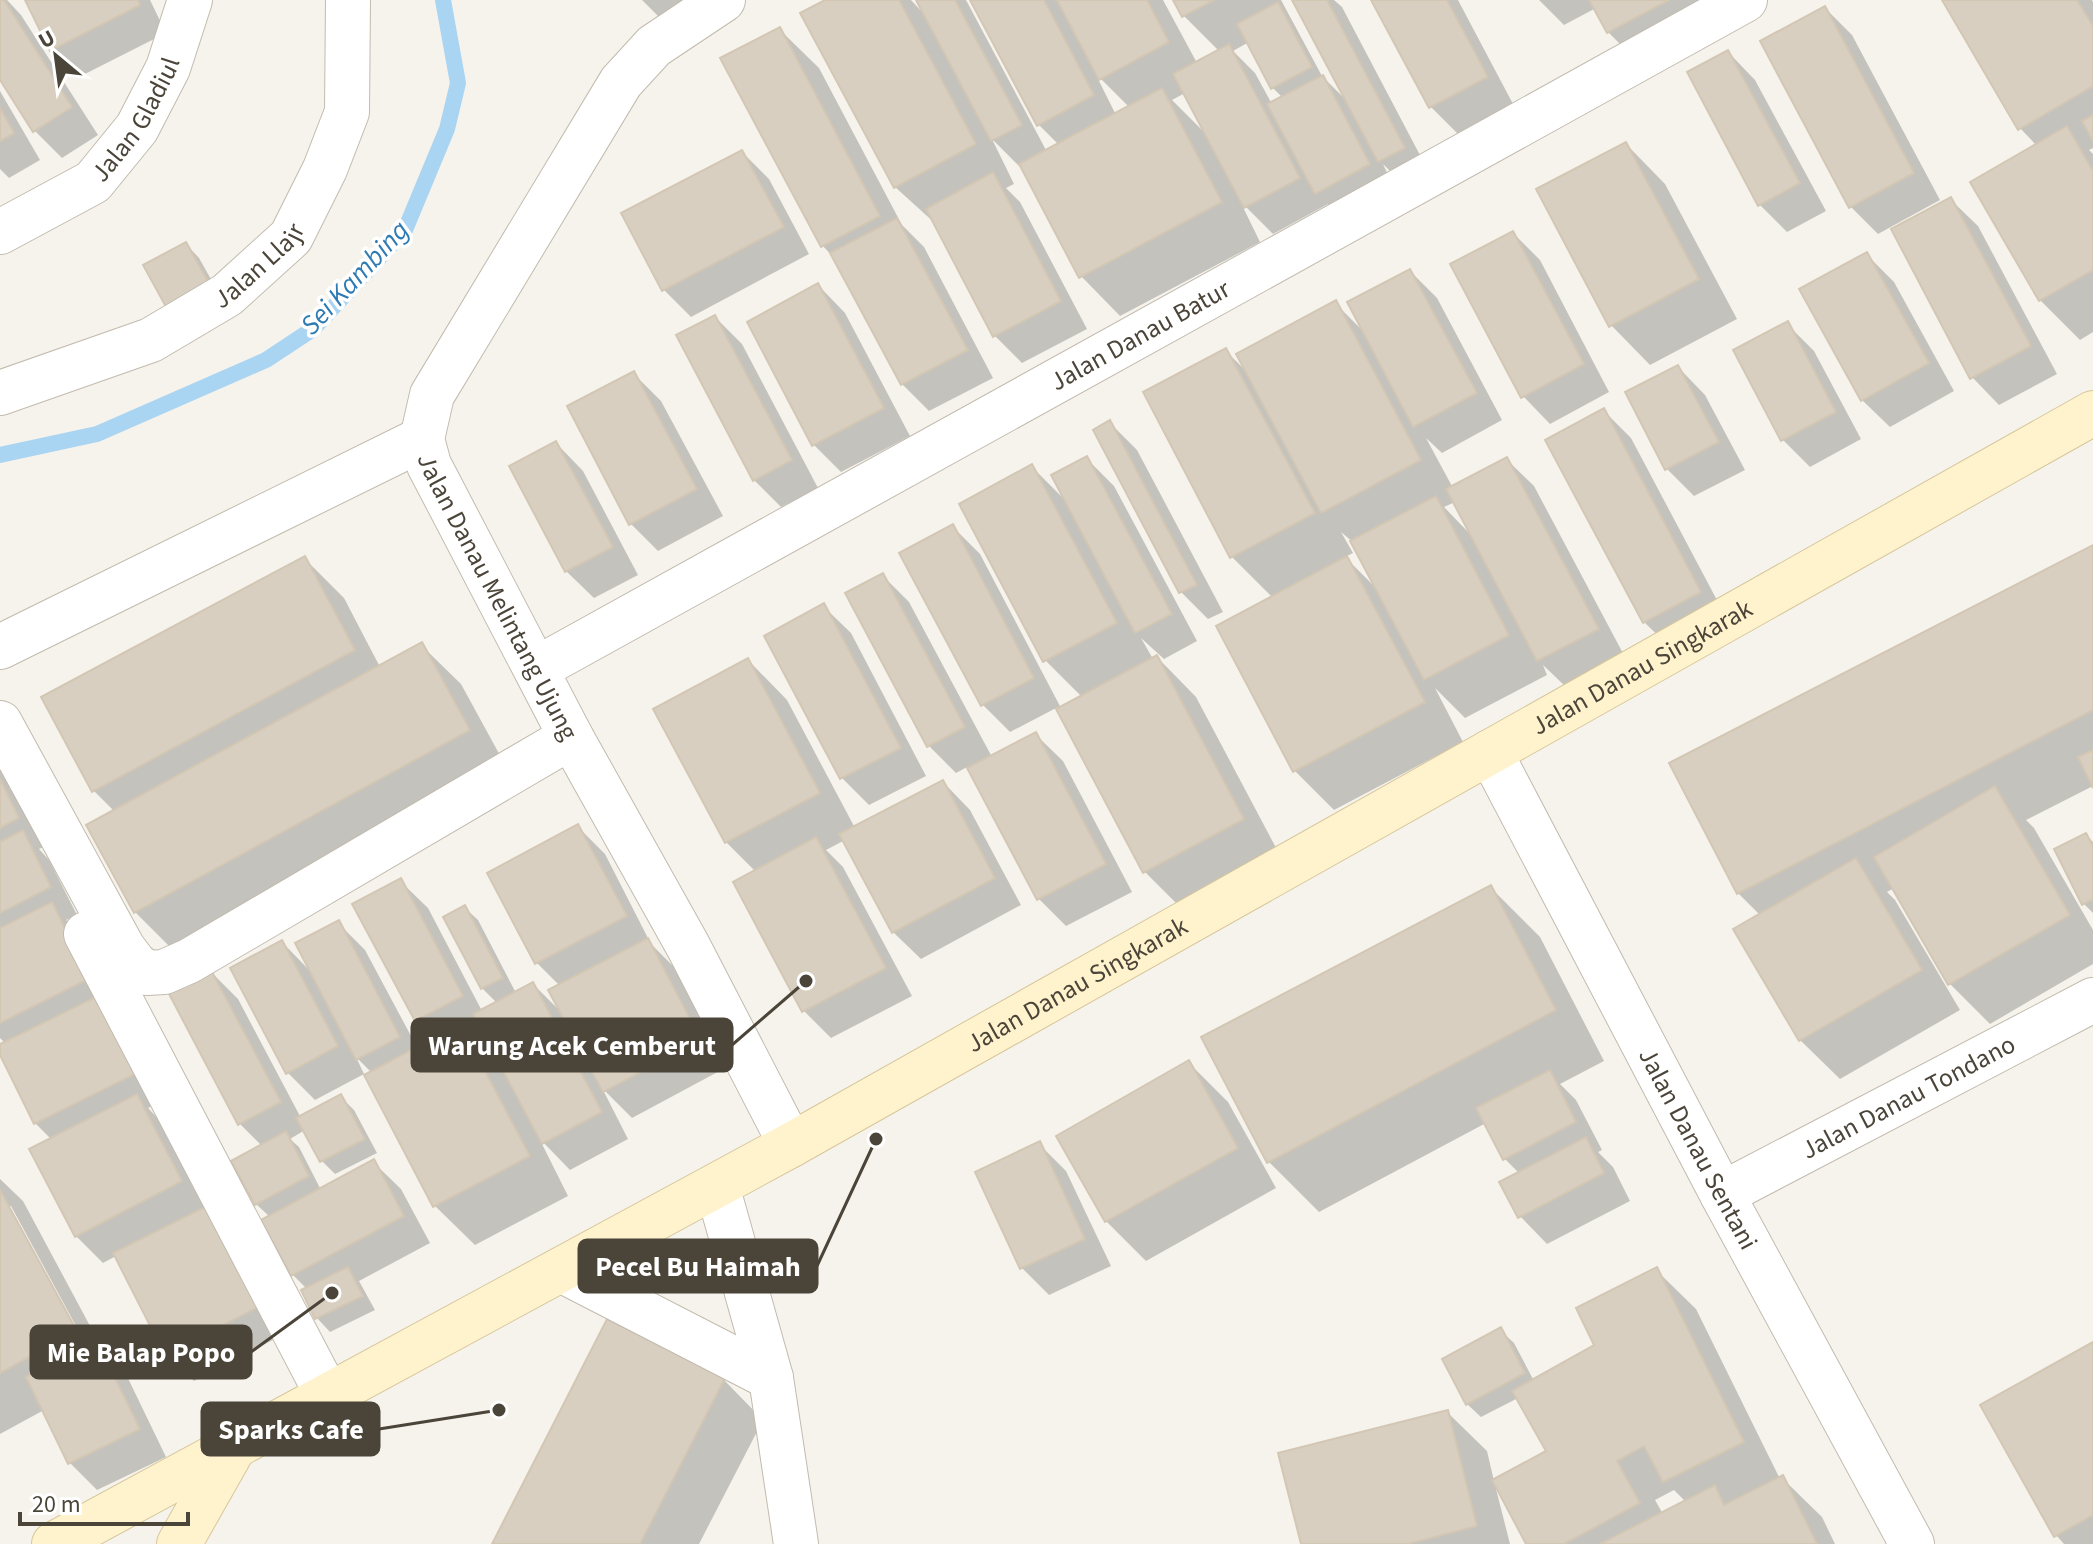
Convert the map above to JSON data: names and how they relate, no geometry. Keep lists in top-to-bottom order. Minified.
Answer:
{"streets":{"street":["Jalan Gladiul","Jalan Llajr","Jalan Danau Batur","Jalan Danau Melintang Ujung","Jalan Danau Singkarak","Jalan Danau Tondano","Jalan Danau Sentani"]},"crossings":[["Jalan Danau Batur","Jalan Danau Melintang Ujung"],["Jalan Danau Melintang Ujung","Jalan Danau Singkarak"],["Jalan Danau Singkarak","Jalan Danau Sentani"],["Jalan Danau Tondano","Jalan Danau Sentani"]],"water":["Sei Kambing"],"places":["Warung Acek Cemberut","Pecel Bu Haimah","Mie Balap Popo","Sparks Cafe"],"scale_bar":"20 m","north":"top left"}
